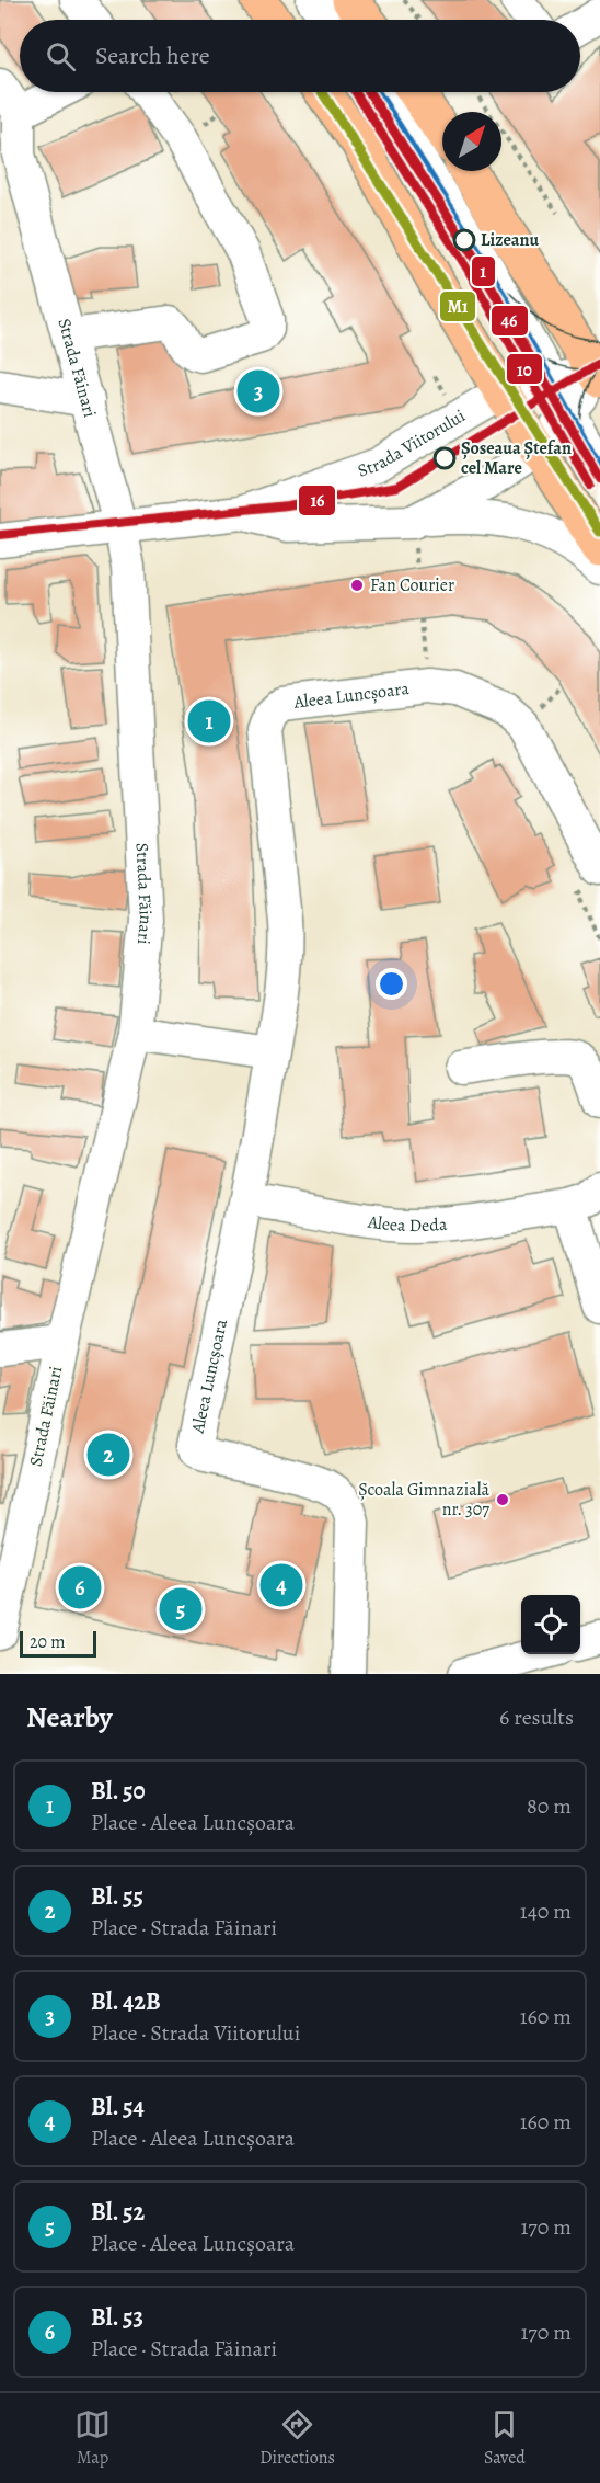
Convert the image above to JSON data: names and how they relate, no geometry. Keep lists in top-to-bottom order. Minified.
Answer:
{"streets":{"street":["Strada Făinari","Strada Viitorului","Aleea Luncșoara","Aleea Deda"]},"crossings":[["Strada Făinari","Strada Viitorului"],["Aleea Luncșoara","Aleea Deda"]],"places":["Lizeanu","Șoseaua Ștefan cel Mare","Fan Courier","Școala Gimnazială nr. 307"],"lines":["transit line M1","transit line 46","transit line 10","transit line 1","transit line 16"],"scale_bar":"20 m","north":"top right","page":{"search":"Search here","pins":["3","1","2","4","6","5"],"scale":"20 m","heading":["Nearby","6 results"],"list":[{"mark":"1","name":"Bl. 50","note":"Place · Aleea Luncșoara","value":"80 m"},{"mark":"2","name":"Bl. 55","note":"Place · Strada Făinari","value":"140 m"},{"mark":"3","name":"Bl. 42B","note":"Place · Strada Viitorului","value":"160 m"},{"mark":"4","name":"Bl. 54","note":"Place · Aleea Luncșoara","value":"160 m"},{"mark":"5","name":"Bl. 52","note":"Place · Aleea Luncșoara","value":"170 m"},{"mark":"6","name":"Bl. 53","note":"Place · Strada Făinari","value":"170 m"}],"nav":["Map","Directions","Saved"]}}
